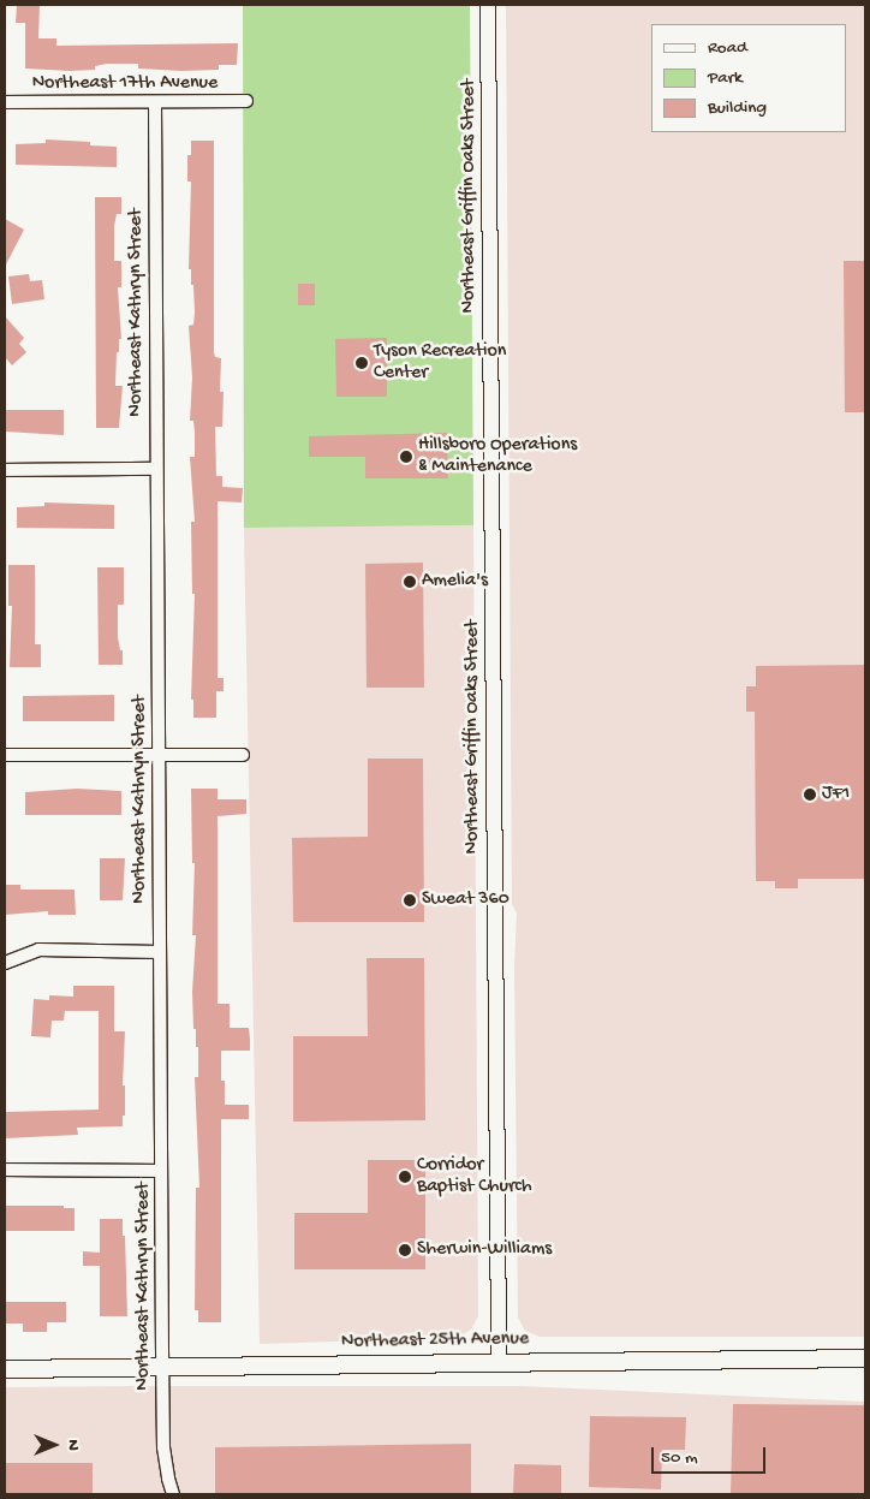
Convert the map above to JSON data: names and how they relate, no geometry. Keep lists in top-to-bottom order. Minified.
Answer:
{"streets":{"main road":["Northeast 25th Avenue"],"street":["Northeast 17th Avenue","Northeast Griffin Oaks Street","Northeast Kathryn Street"]},"crossings":[["Northeast 17th Avenue","Northeast Kathryn Street"],["Northeast Griffin Oaks Street","Northeast 25th Avenue"],["Northeast Kathryn Street","Northeast 25th Avenue"]],"places":["Tyson Recreation Center","Hillsboro Operations & Maintenance","Amelia's","JF1","Sweat 360","Corridor Baptist Church","Sherwin-Williams"],"legend":["Road","Park","Building"],"scale_bar":"50 m","north":"right"}
